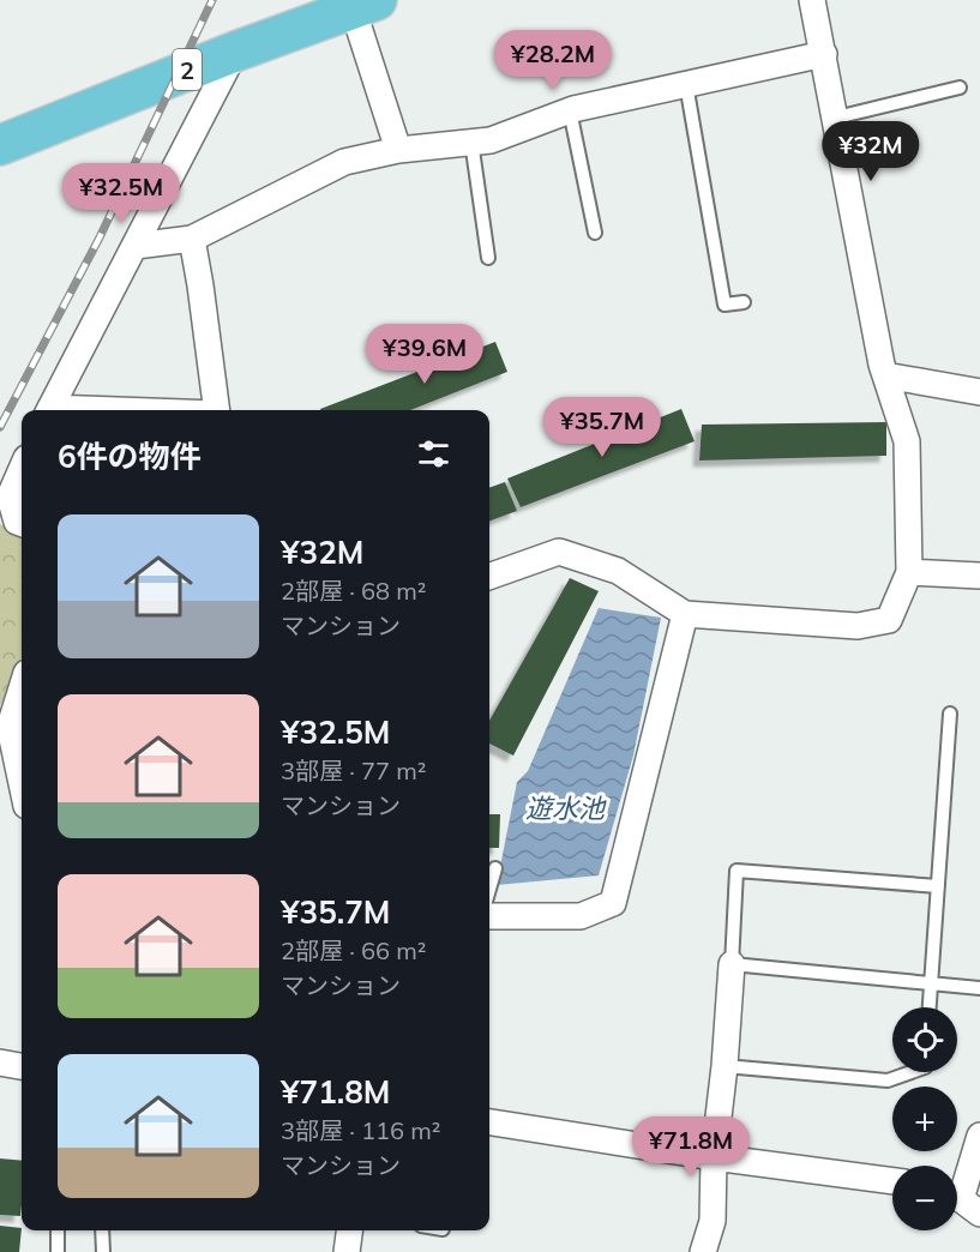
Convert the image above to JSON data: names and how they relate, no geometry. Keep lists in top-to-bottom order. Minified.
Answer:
{"streets":{"main road":["2"]},"water":["遊水池"],"page":{"price":["¥28.2M","¥32M","¥32.5M","¥39.6M","¥35.7M","¥71.8M"],"heading":"6件の物件","list":[{"name":"¥32M","note":"2部屋 · 68 m² · マンション"},{"name":"¥32.5M","note":"3部屋 · 77 m² · マンション"},{"name":"¥35.7M","note":"2部屋 · 66 m² · マンション"},{"name":"¥71.8M","note":"3部屋 · 116 m² · マンション"}],"map_buttons":["+","−"]}}
